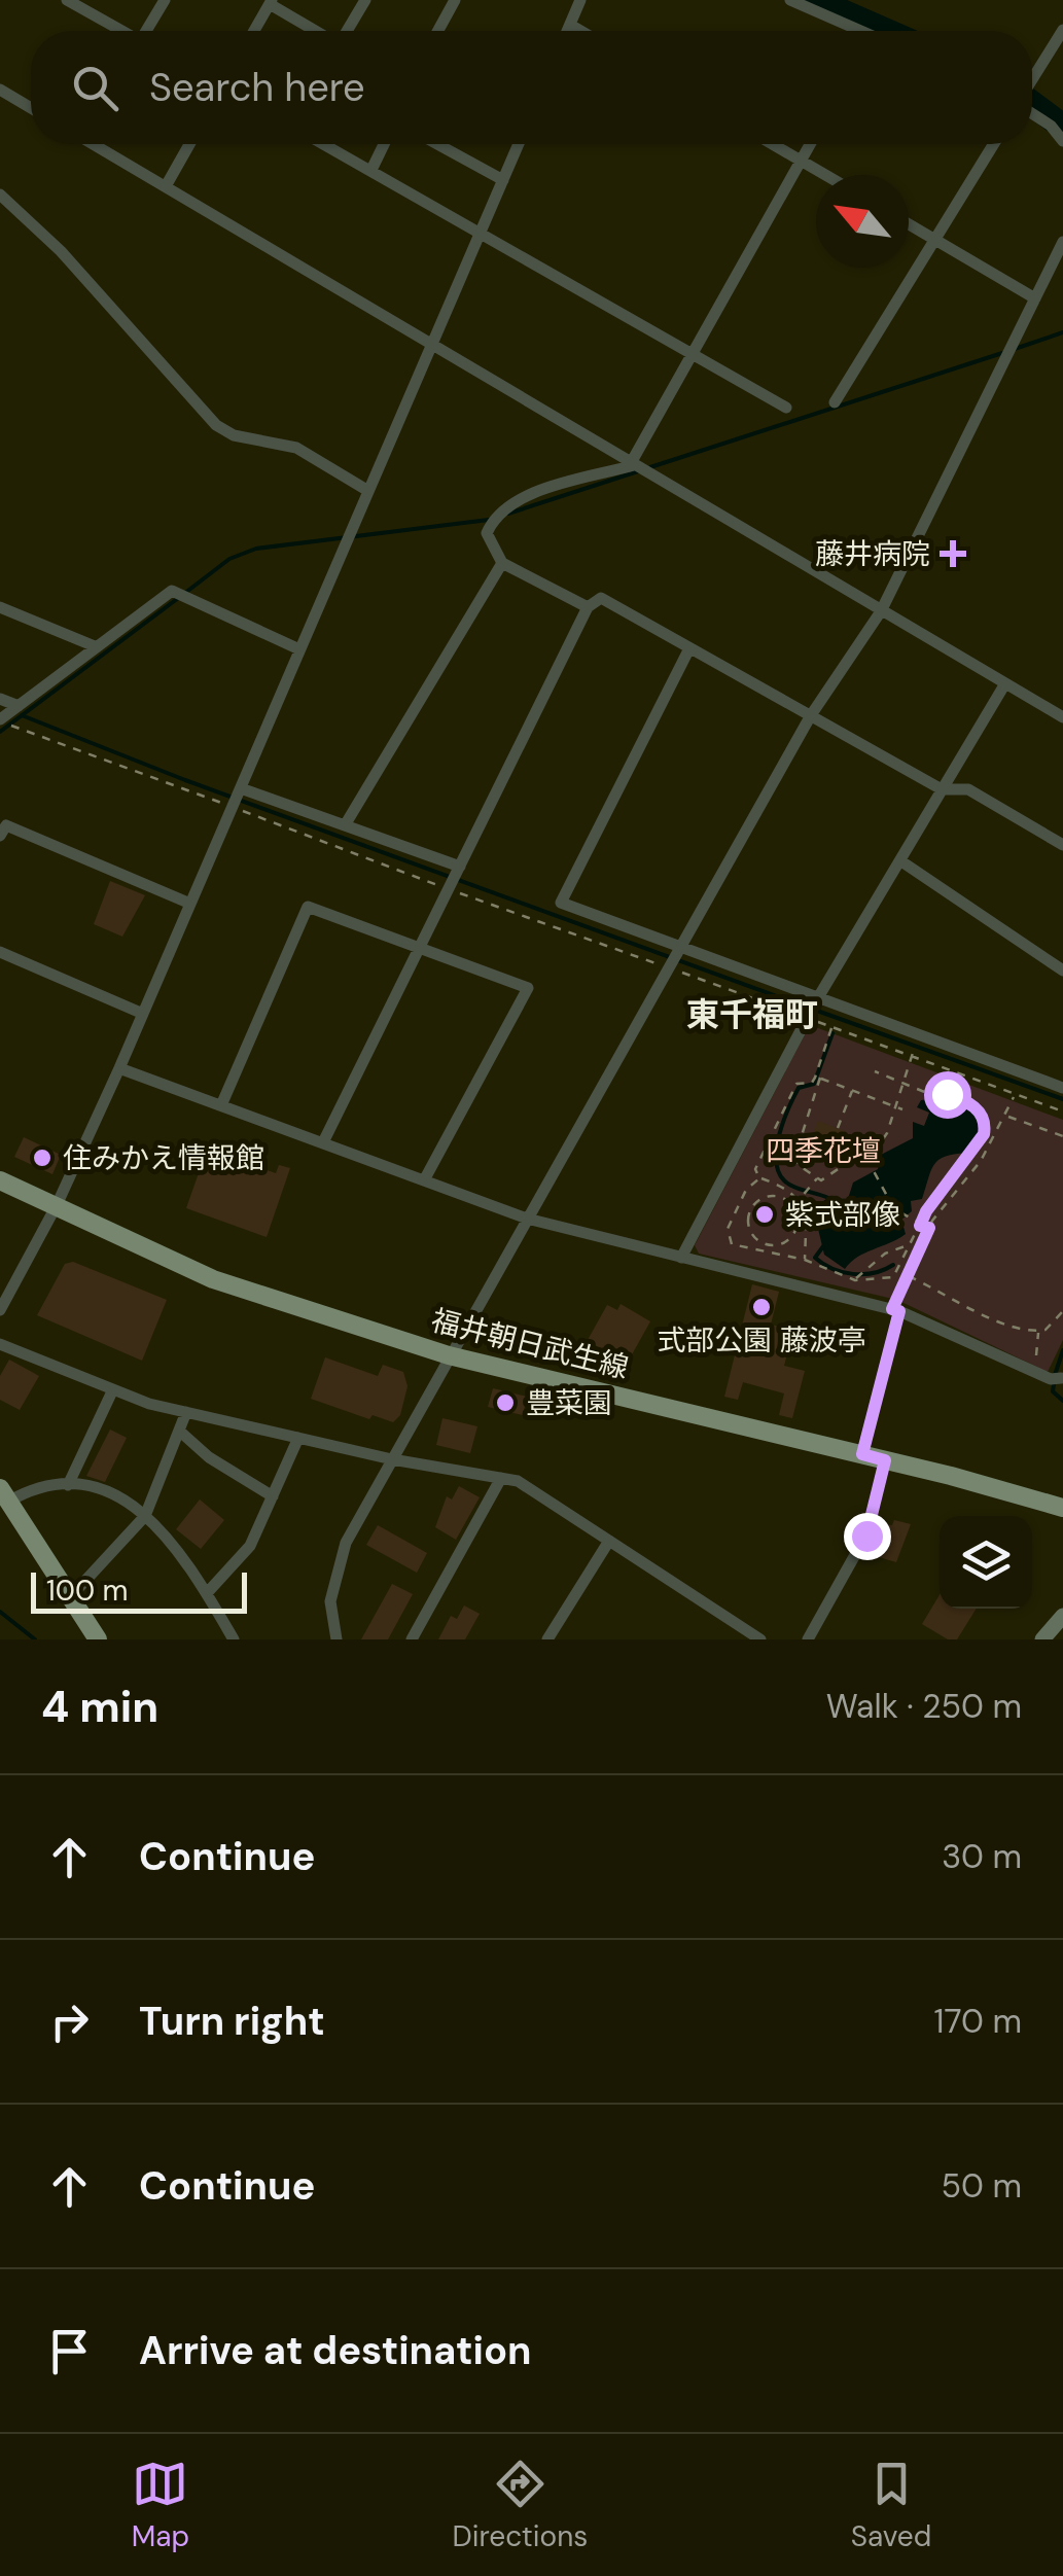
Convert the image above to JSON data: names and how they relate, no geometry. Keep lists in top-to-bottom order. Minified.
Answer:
{"streets":{"main road":["福井朝日武生線"]},"districts":["東千福町"],"parks":["四季花壇"],"places":{"health":["藤井病院"],"other":["住みかえ情報館","紫式部像","式部公園 藤波亭","豊菜園"]},"scale_bar":"100 m","north":"top left","page":{"search":"Search here","scale":"100 m","heading":["4 min","Walk · 250 m"],"list":[["Continue","30 m"],["Turn right","170 m"],["Continue","50 m"],"Arrive at destination"],"nav":["Map","Directions","Saved"]}}
